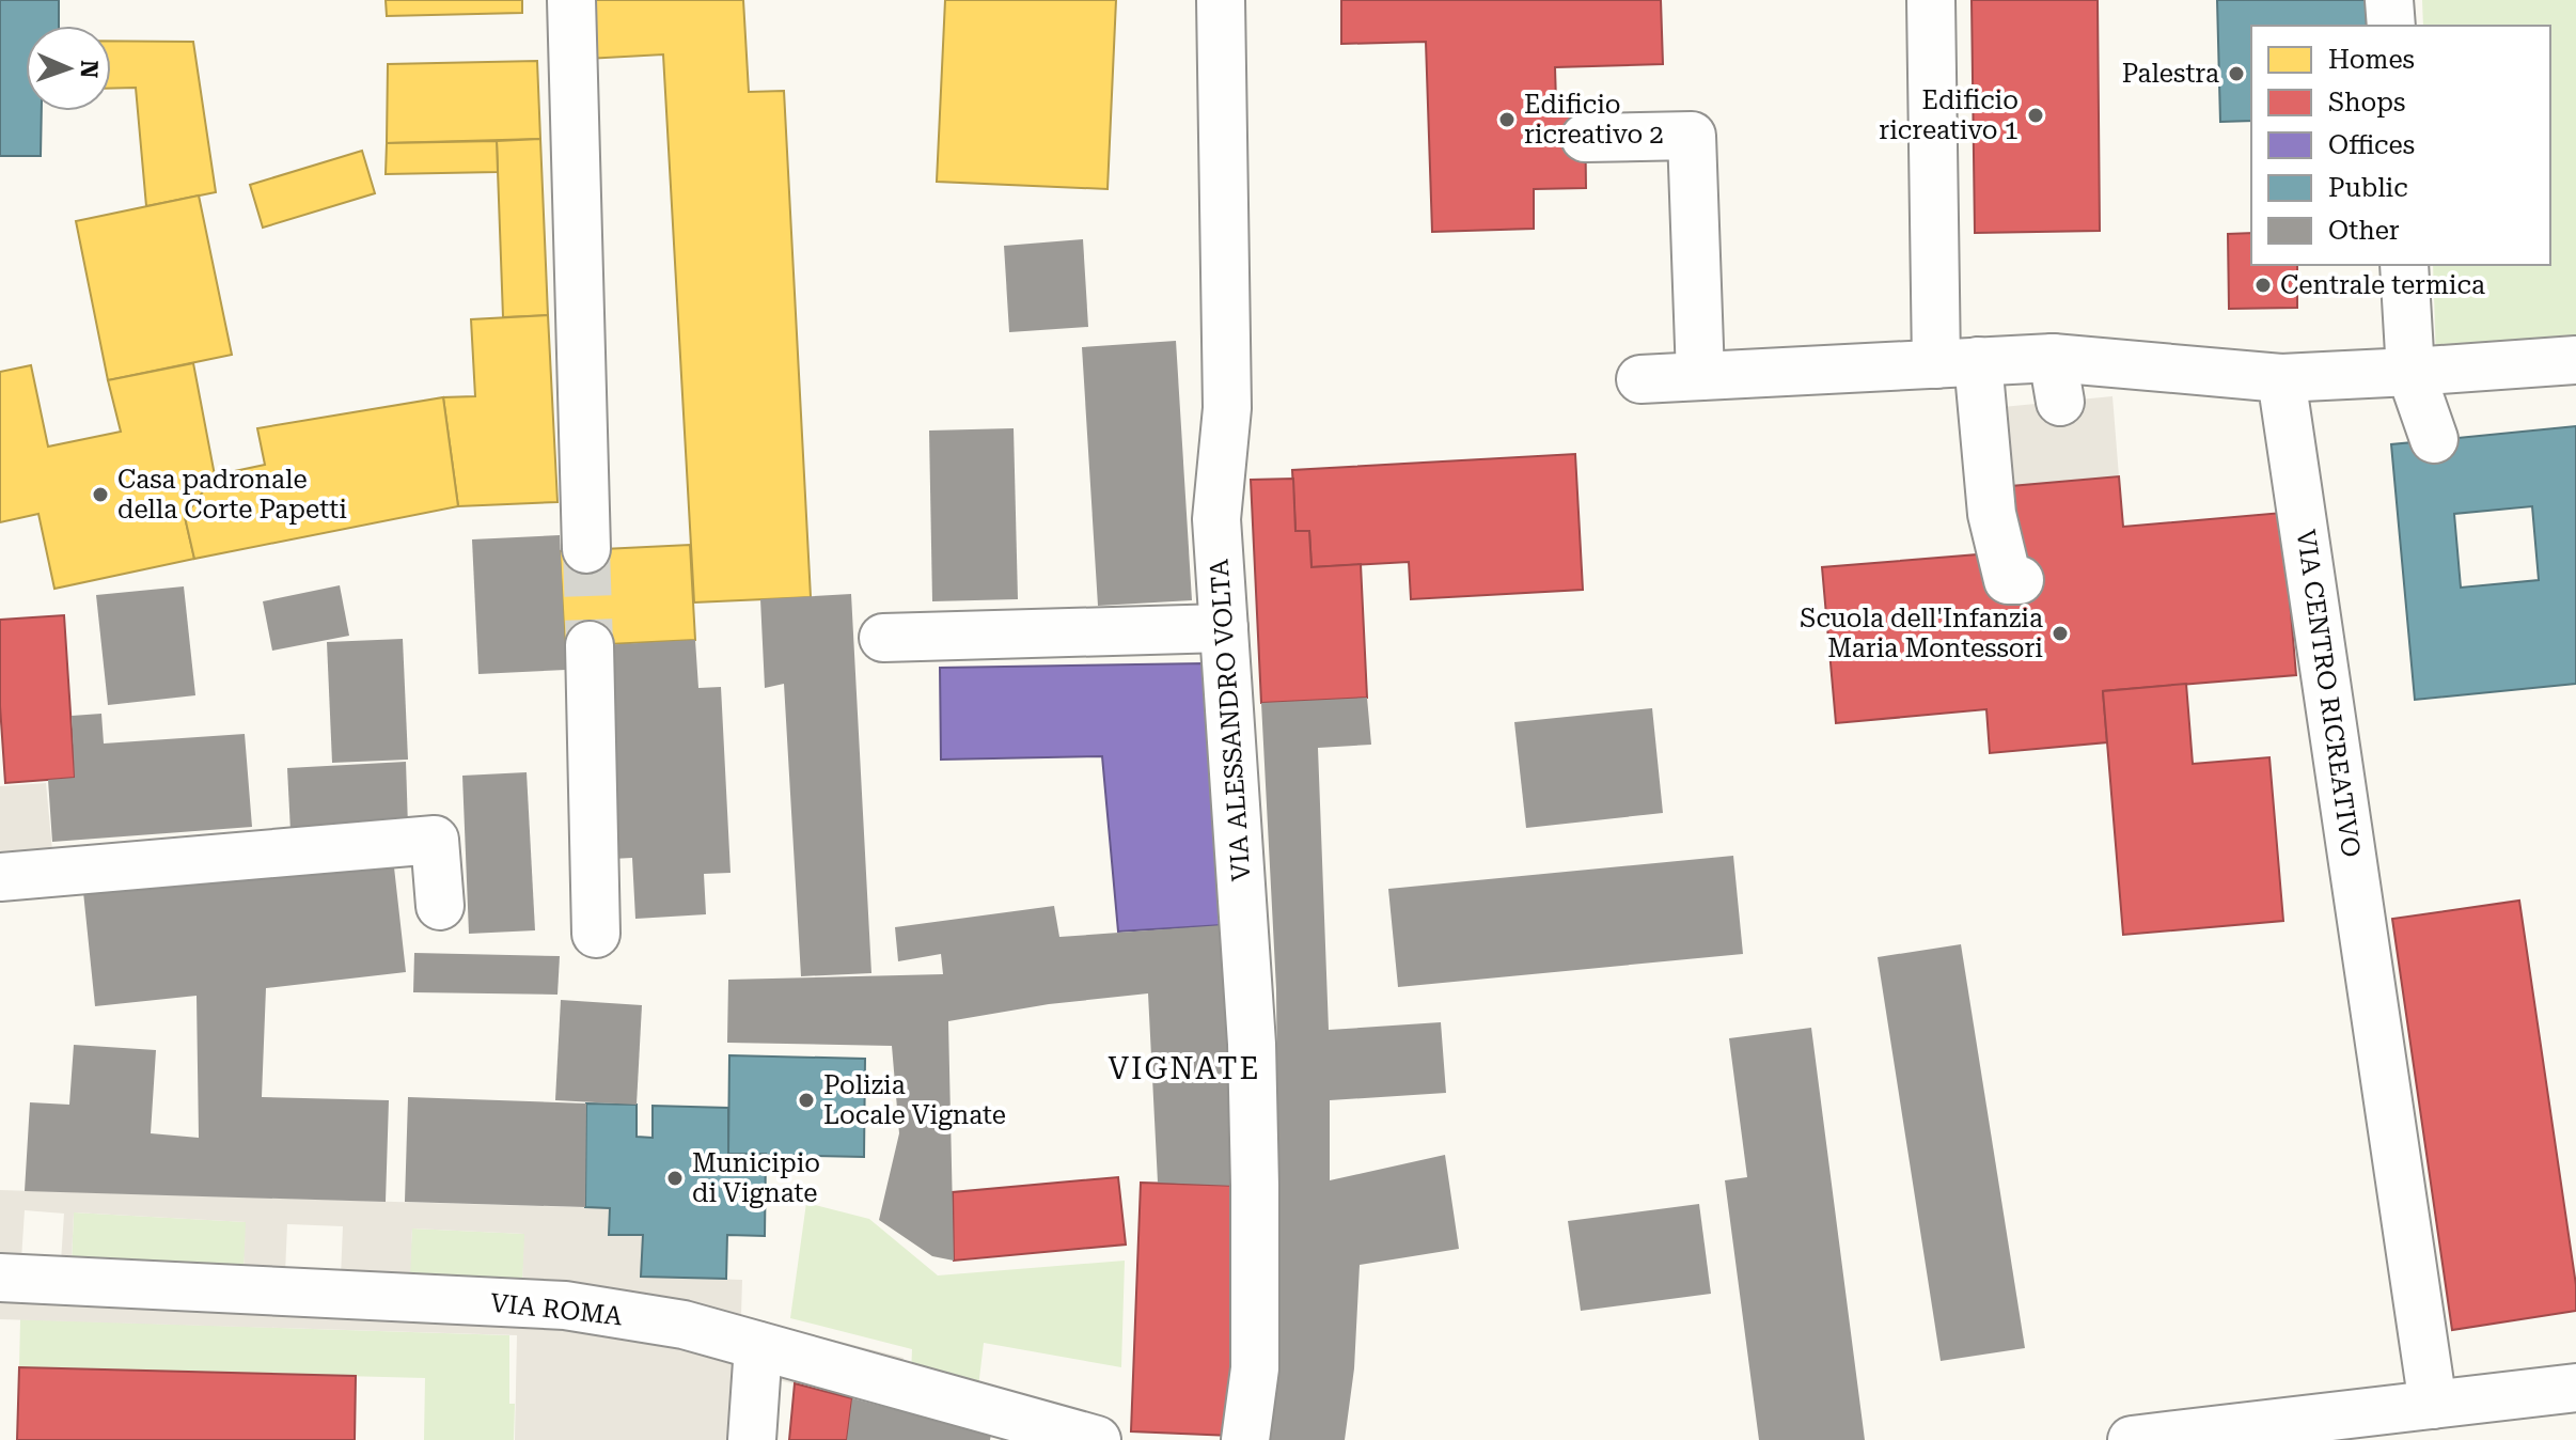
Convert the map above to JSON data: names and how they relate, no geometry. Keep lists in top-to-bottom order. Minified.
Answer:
{"streets":{"street":["VIA CENTRO RICREATIVO","VIA ALESSANDRO VOLTA","VIA ROMA"]},"districts":["VIGNATE"],"places":["Palestra","Edificio ricreativo 1","Edificio ricreativo 2","Centrale termica","Casa padronale della Corte Papetti","Scuola dell'Infanzia Maria Montessori","Polizia Locale Vignate","Municipio di Vignate"],"legend":["Homes","Shops","Offices","Public","Other"],"north":"right"}
